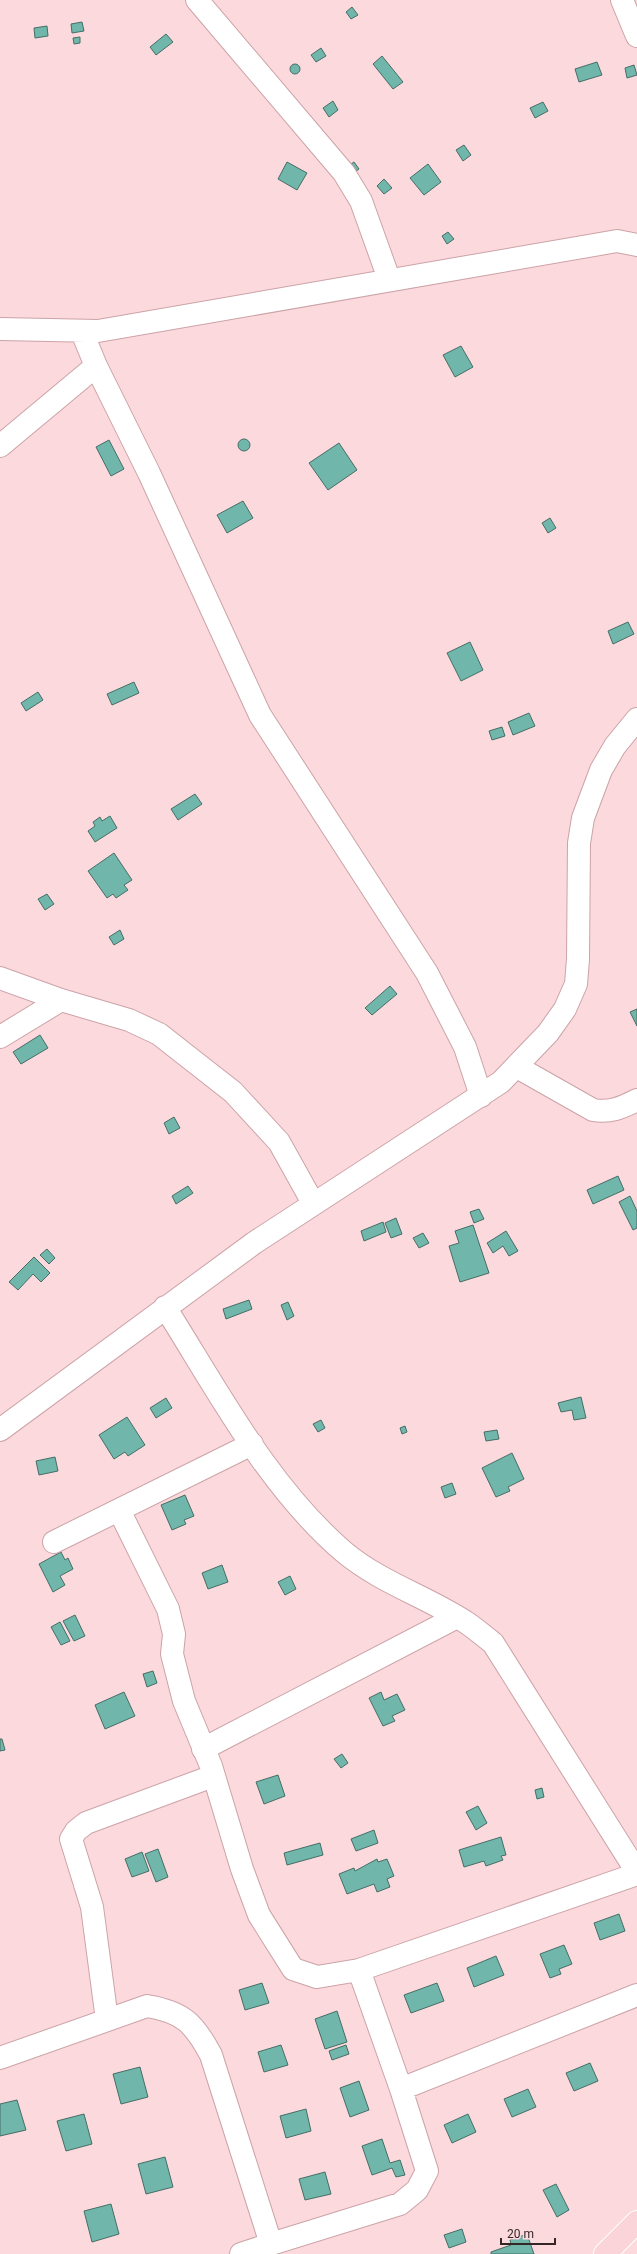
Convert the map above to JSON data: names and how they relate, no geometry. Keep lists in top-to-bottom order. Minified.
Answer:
{"scale_bar":"20 m"}
